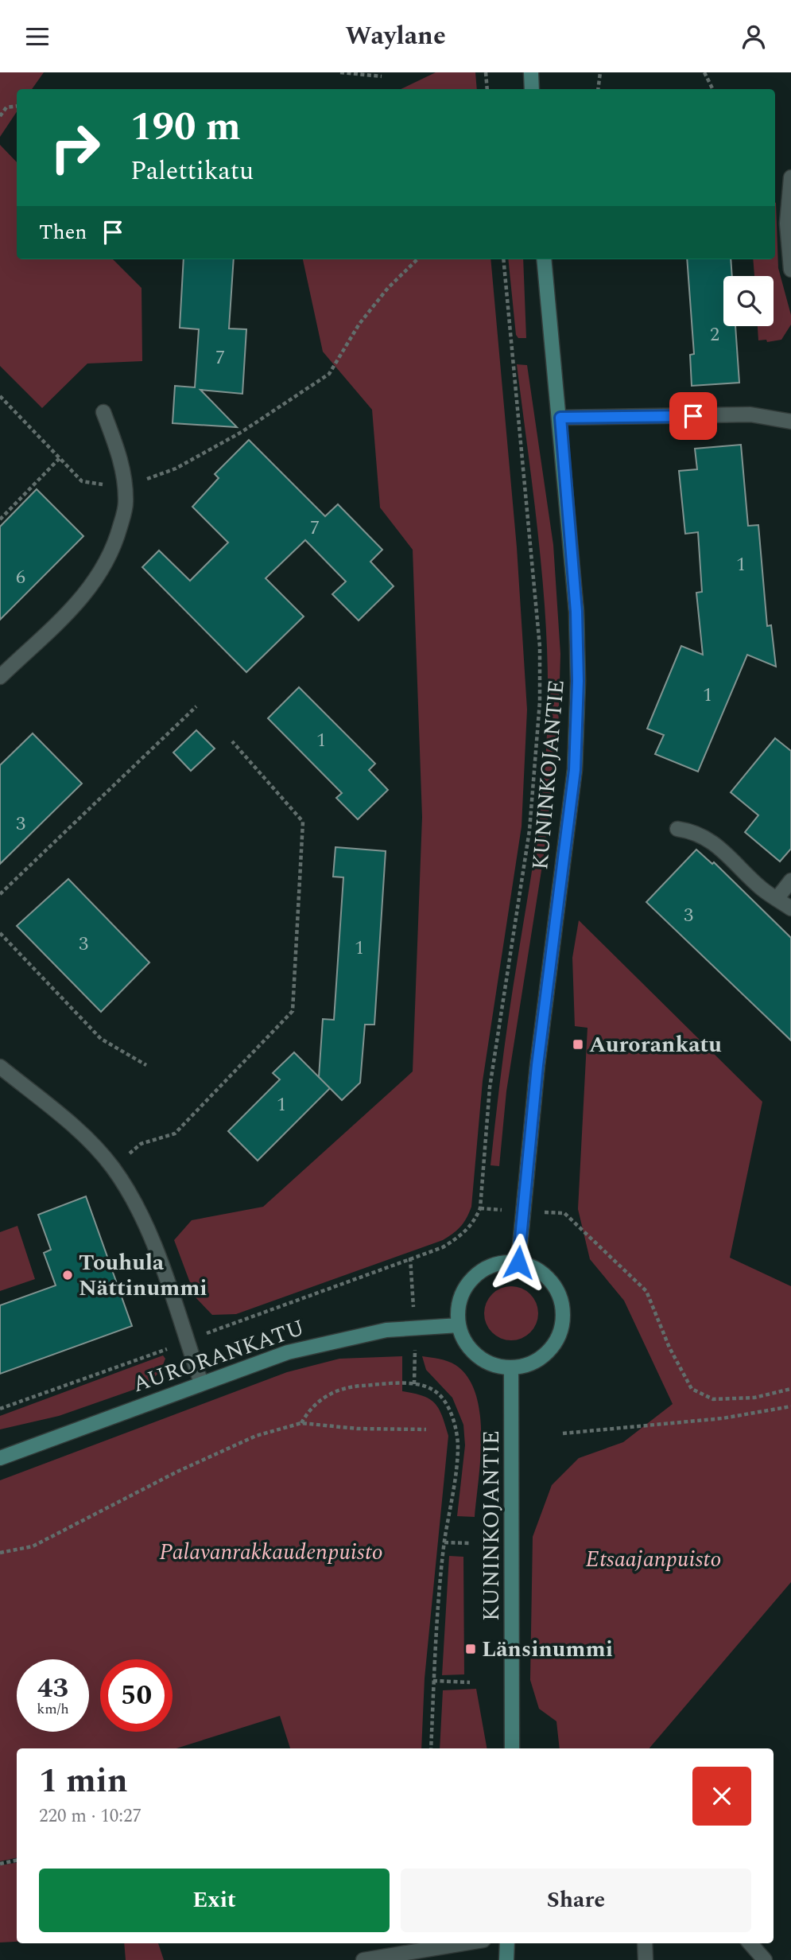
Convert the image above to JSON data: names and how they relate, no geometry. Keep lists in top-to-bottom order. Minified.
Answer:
{"streets":{"main road":["KUNINKOJANTIE","AURORANKATU"]},"crossings":[["KUNINKOJANTIE","AURORANKATU"]],"parks":["Palavanrakkaudenpuisto","Etsaajanpuisto"],"places":{"transit":["Aurorankatu","Länsinummi"],"other":["Touhula Nättinummi"]},"house_numbers":["2","7","7","1","6","1","1","3","3","3","1","1"],"page":{"header":"Waylane","turn":["190 m","Palettikatu"],"then":"Then","speed":"43 km/h","limit":"50","heading":["1 min","220 m · 10:27"],"buttons":["Exit","Share"]}}
